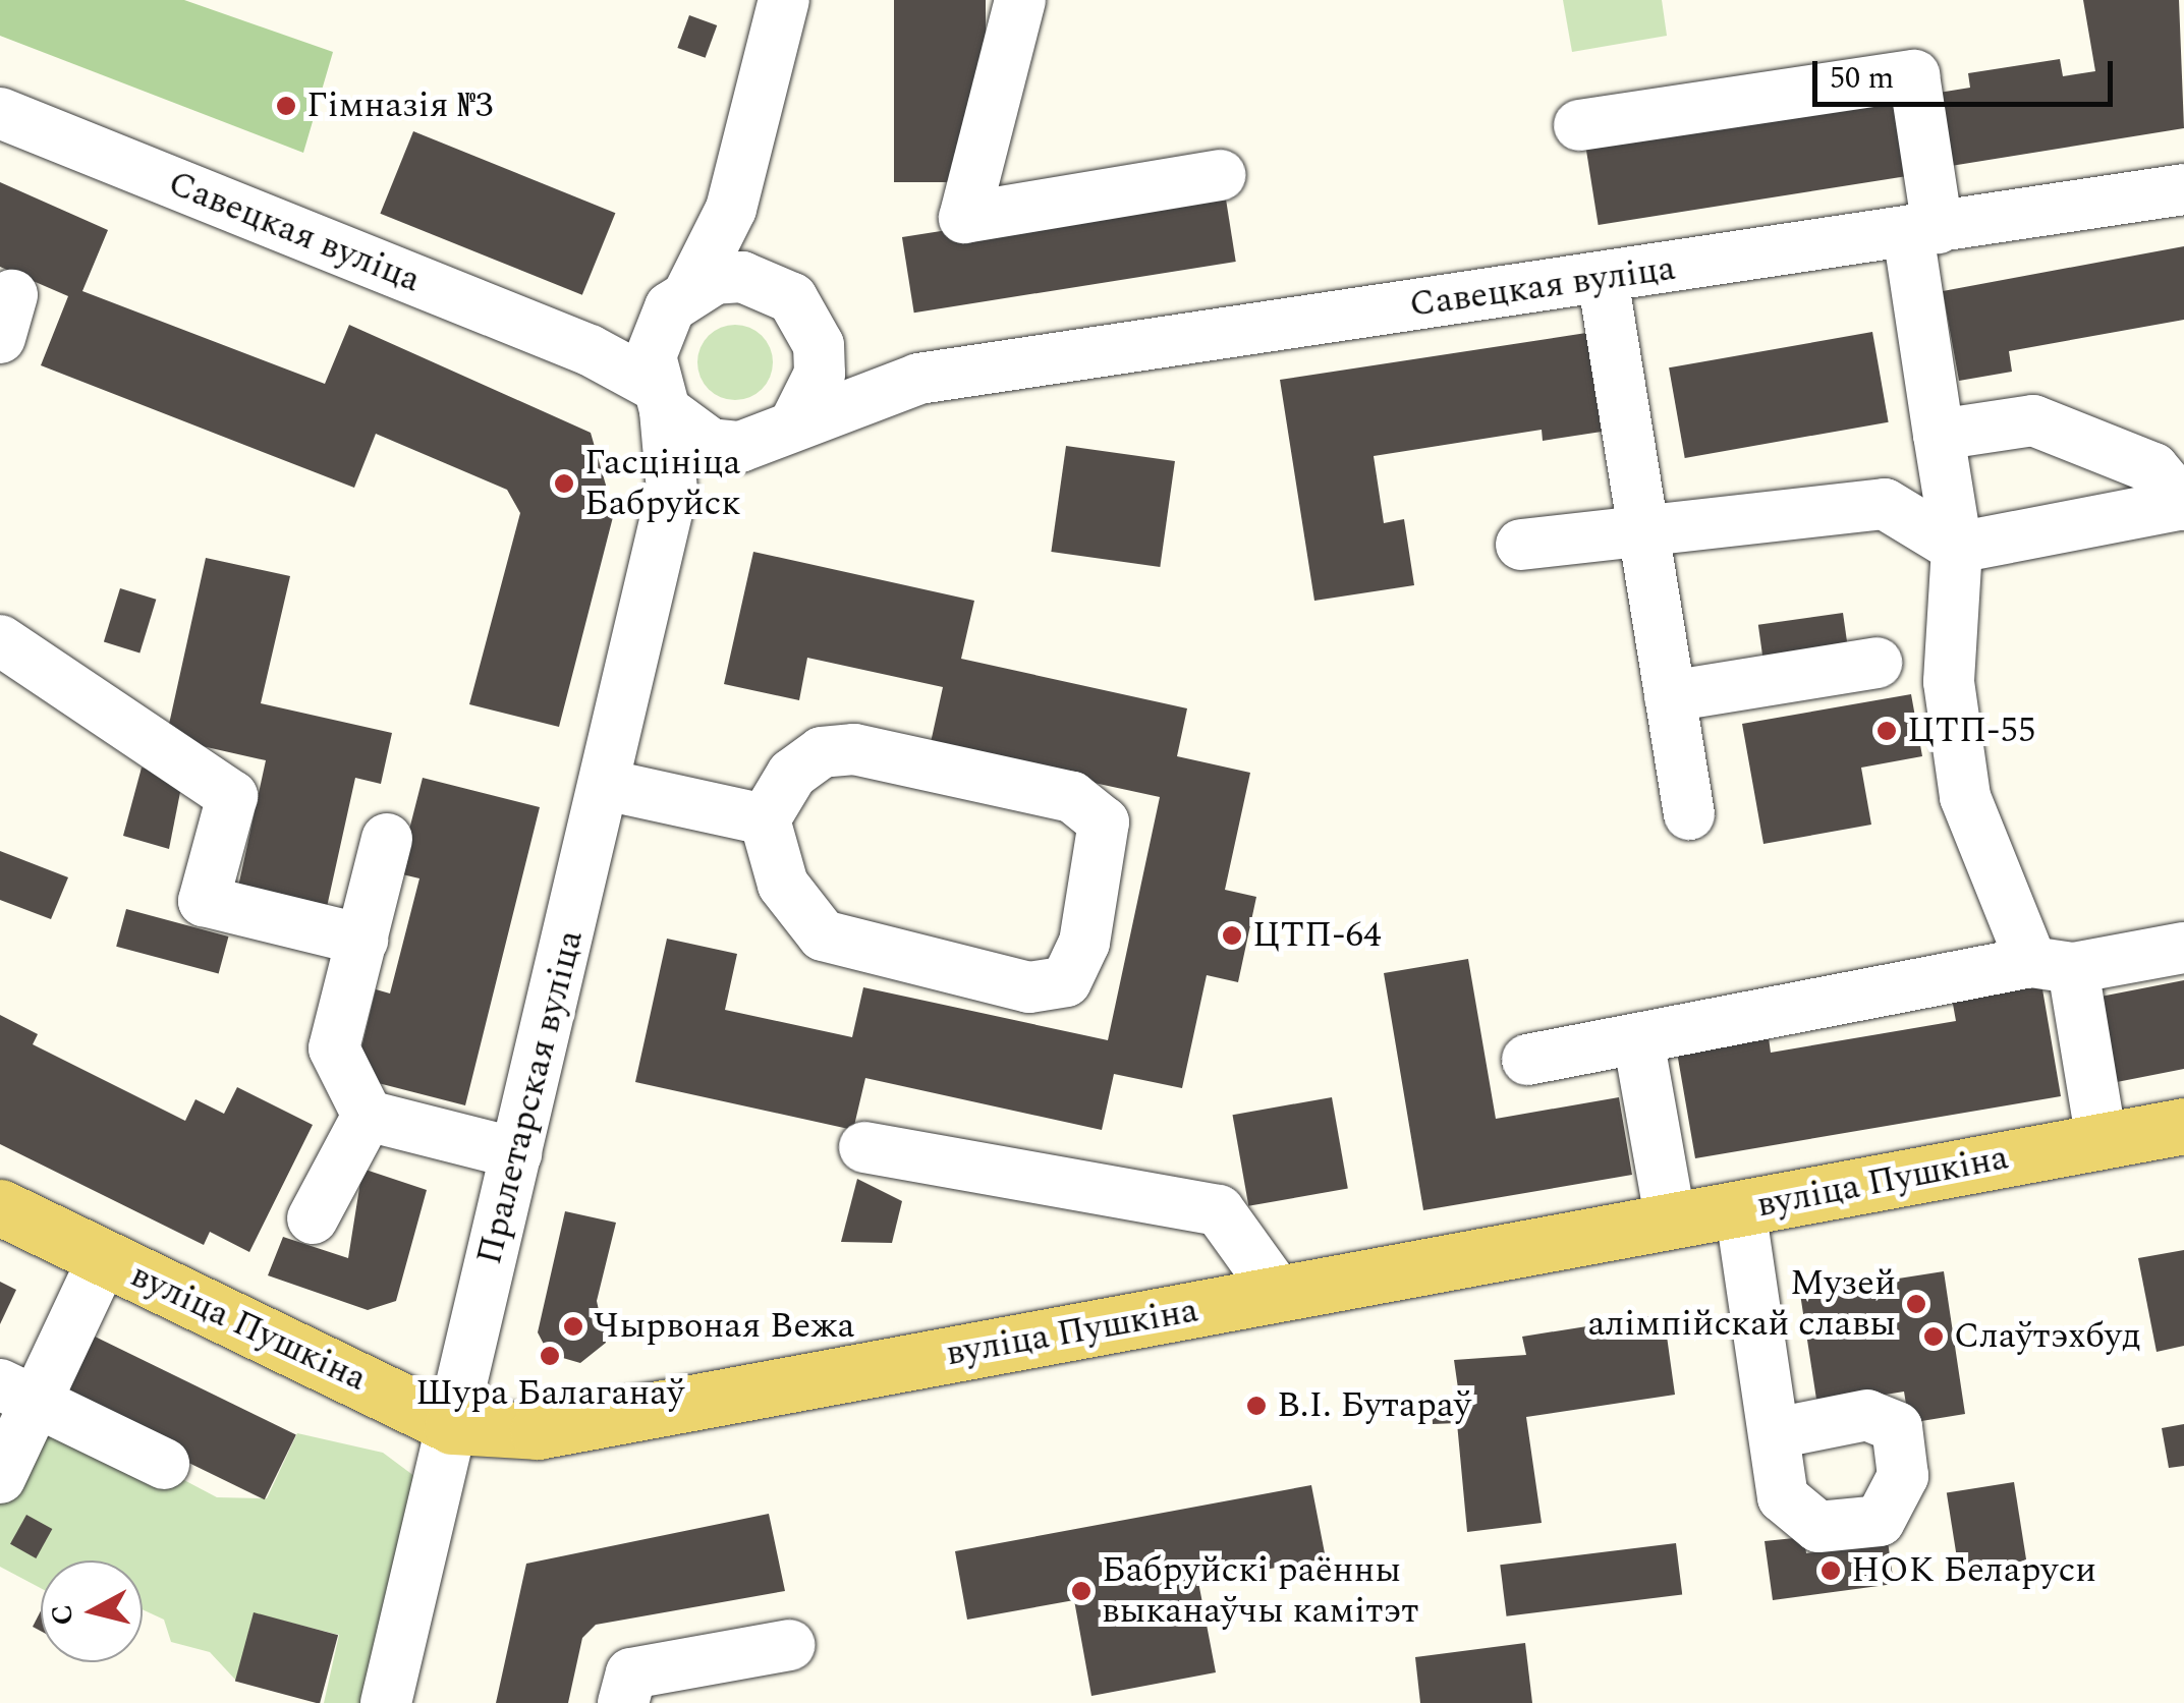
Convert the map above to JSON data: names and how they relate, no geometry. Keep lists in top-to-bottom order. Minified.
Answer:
{"streets":{"main road":["вуліца Пушкіна"],"street":["Савецкая вуліца","Пралетарская вуліца"]},"crossings":[["Савецкая вуліца","Пралетарская вуліца"],["Пралетарская вуліца","вуліца Пушкіна"]],"places":["Гімназія №3","Гасцініца Бабруйск","ЦТП-55","ЦТП-64","Музей алімпійскай славы","Чырвоная Вежа","Слаўтэхбуд","Шура Балаганаў","В.І. Бутараў","НОК Беларуси","Бабруйскі раённы выканаўчы камітэт"],"scale_bar":"50 m","north":"left"}
